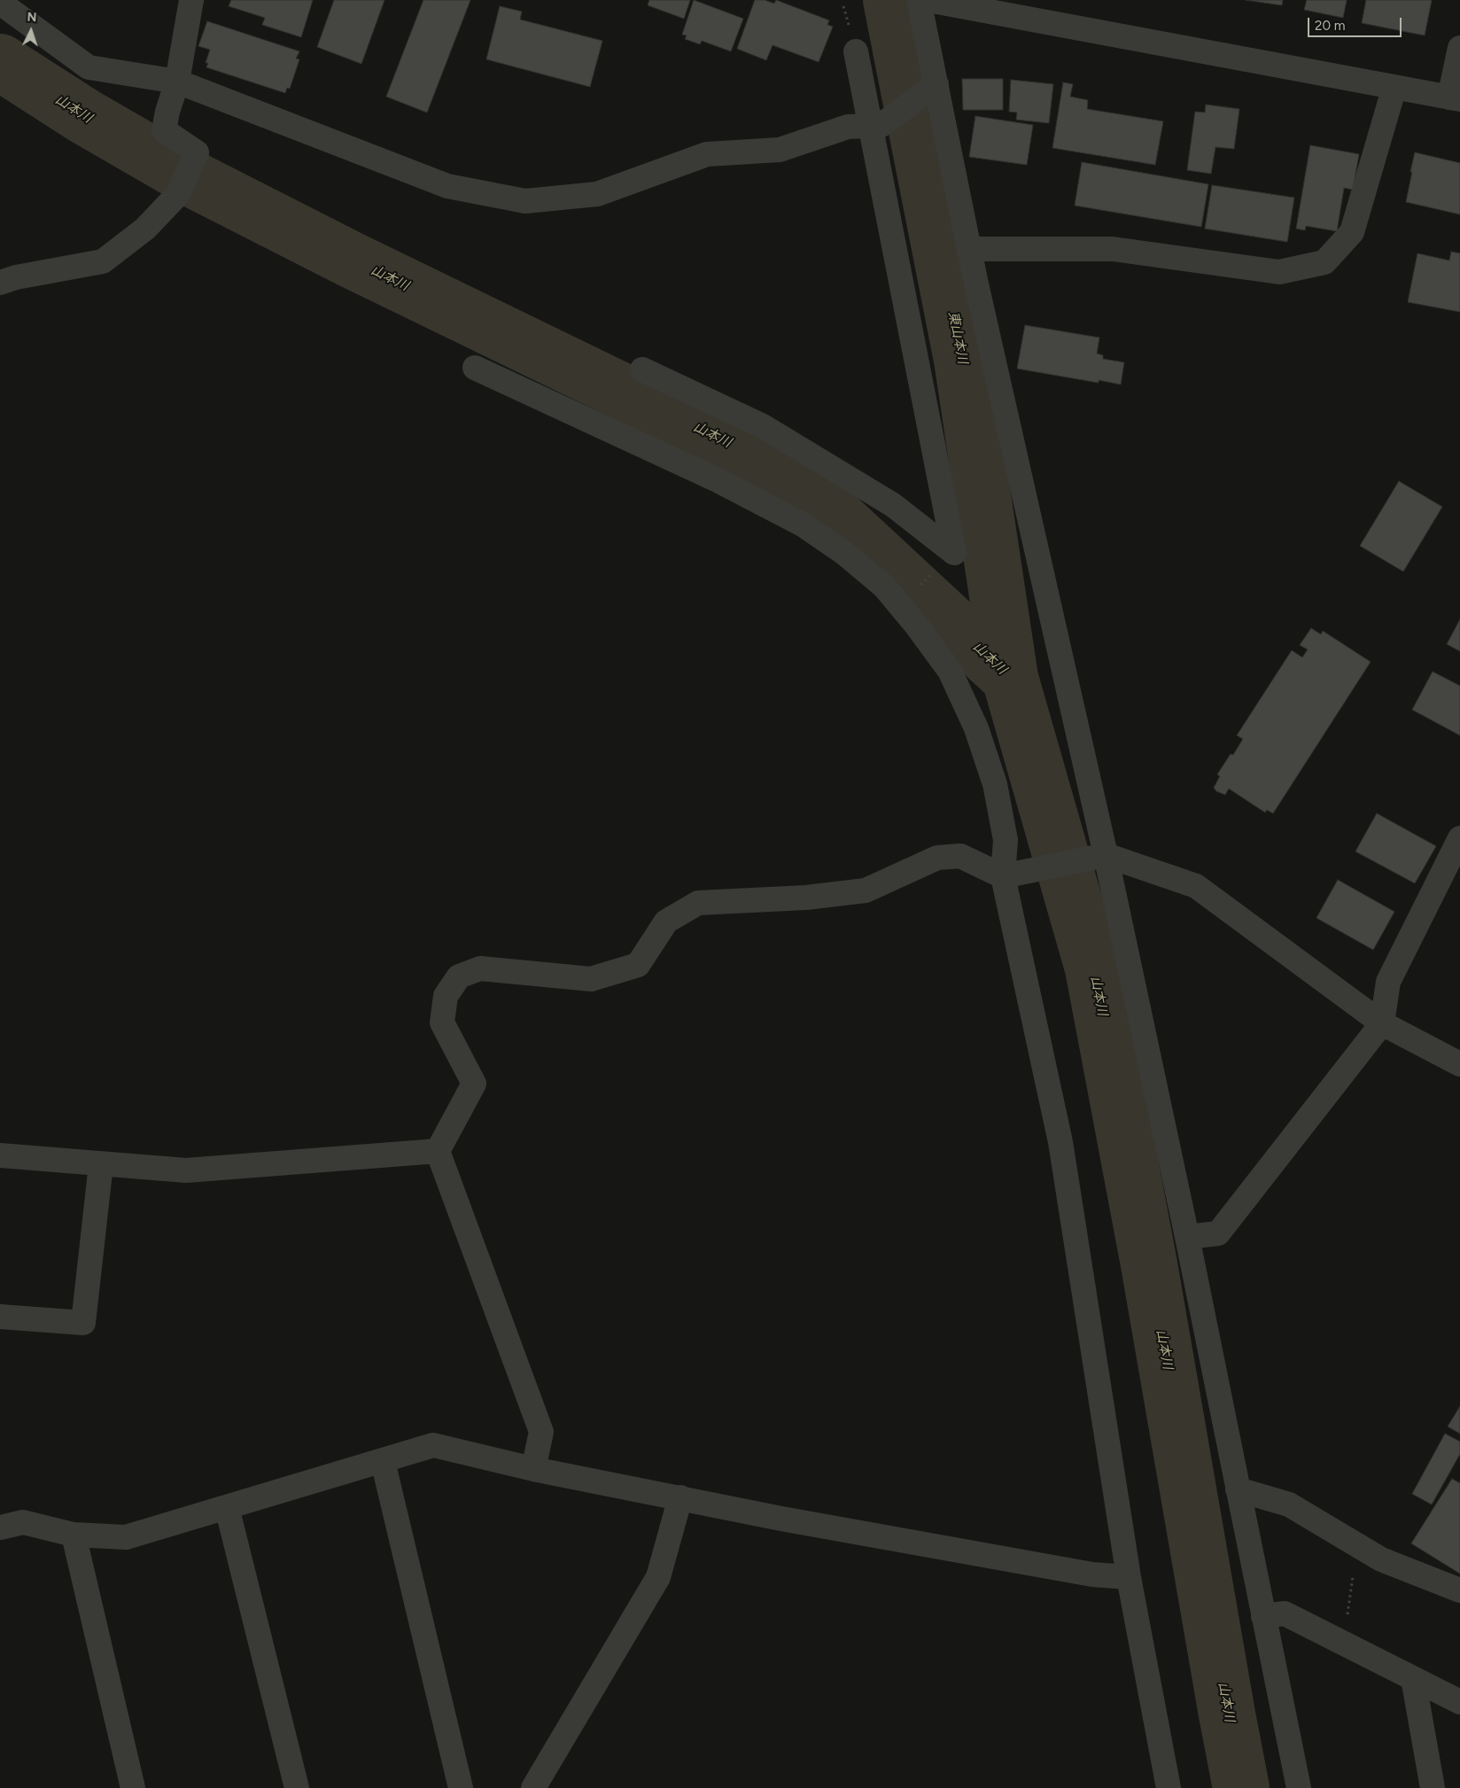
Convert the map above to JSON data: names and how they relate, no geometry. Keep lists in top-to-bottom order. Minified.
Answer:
{"water":["山本川","東山本川"],"scale_bar":"20 m","north":"top"}
